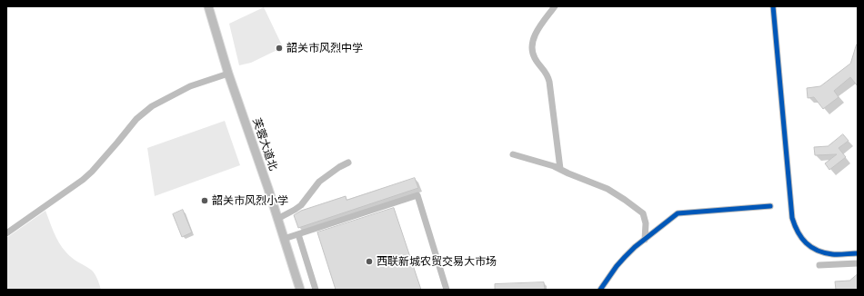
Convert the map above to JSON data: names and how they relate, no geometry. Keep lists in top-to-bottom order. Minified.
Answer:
{"streets":{"main road":["芙蓉大道北"]},"places":["韶关市风烈中学","韶关市风烈小学","西联新城农贸交易大市场"]}
